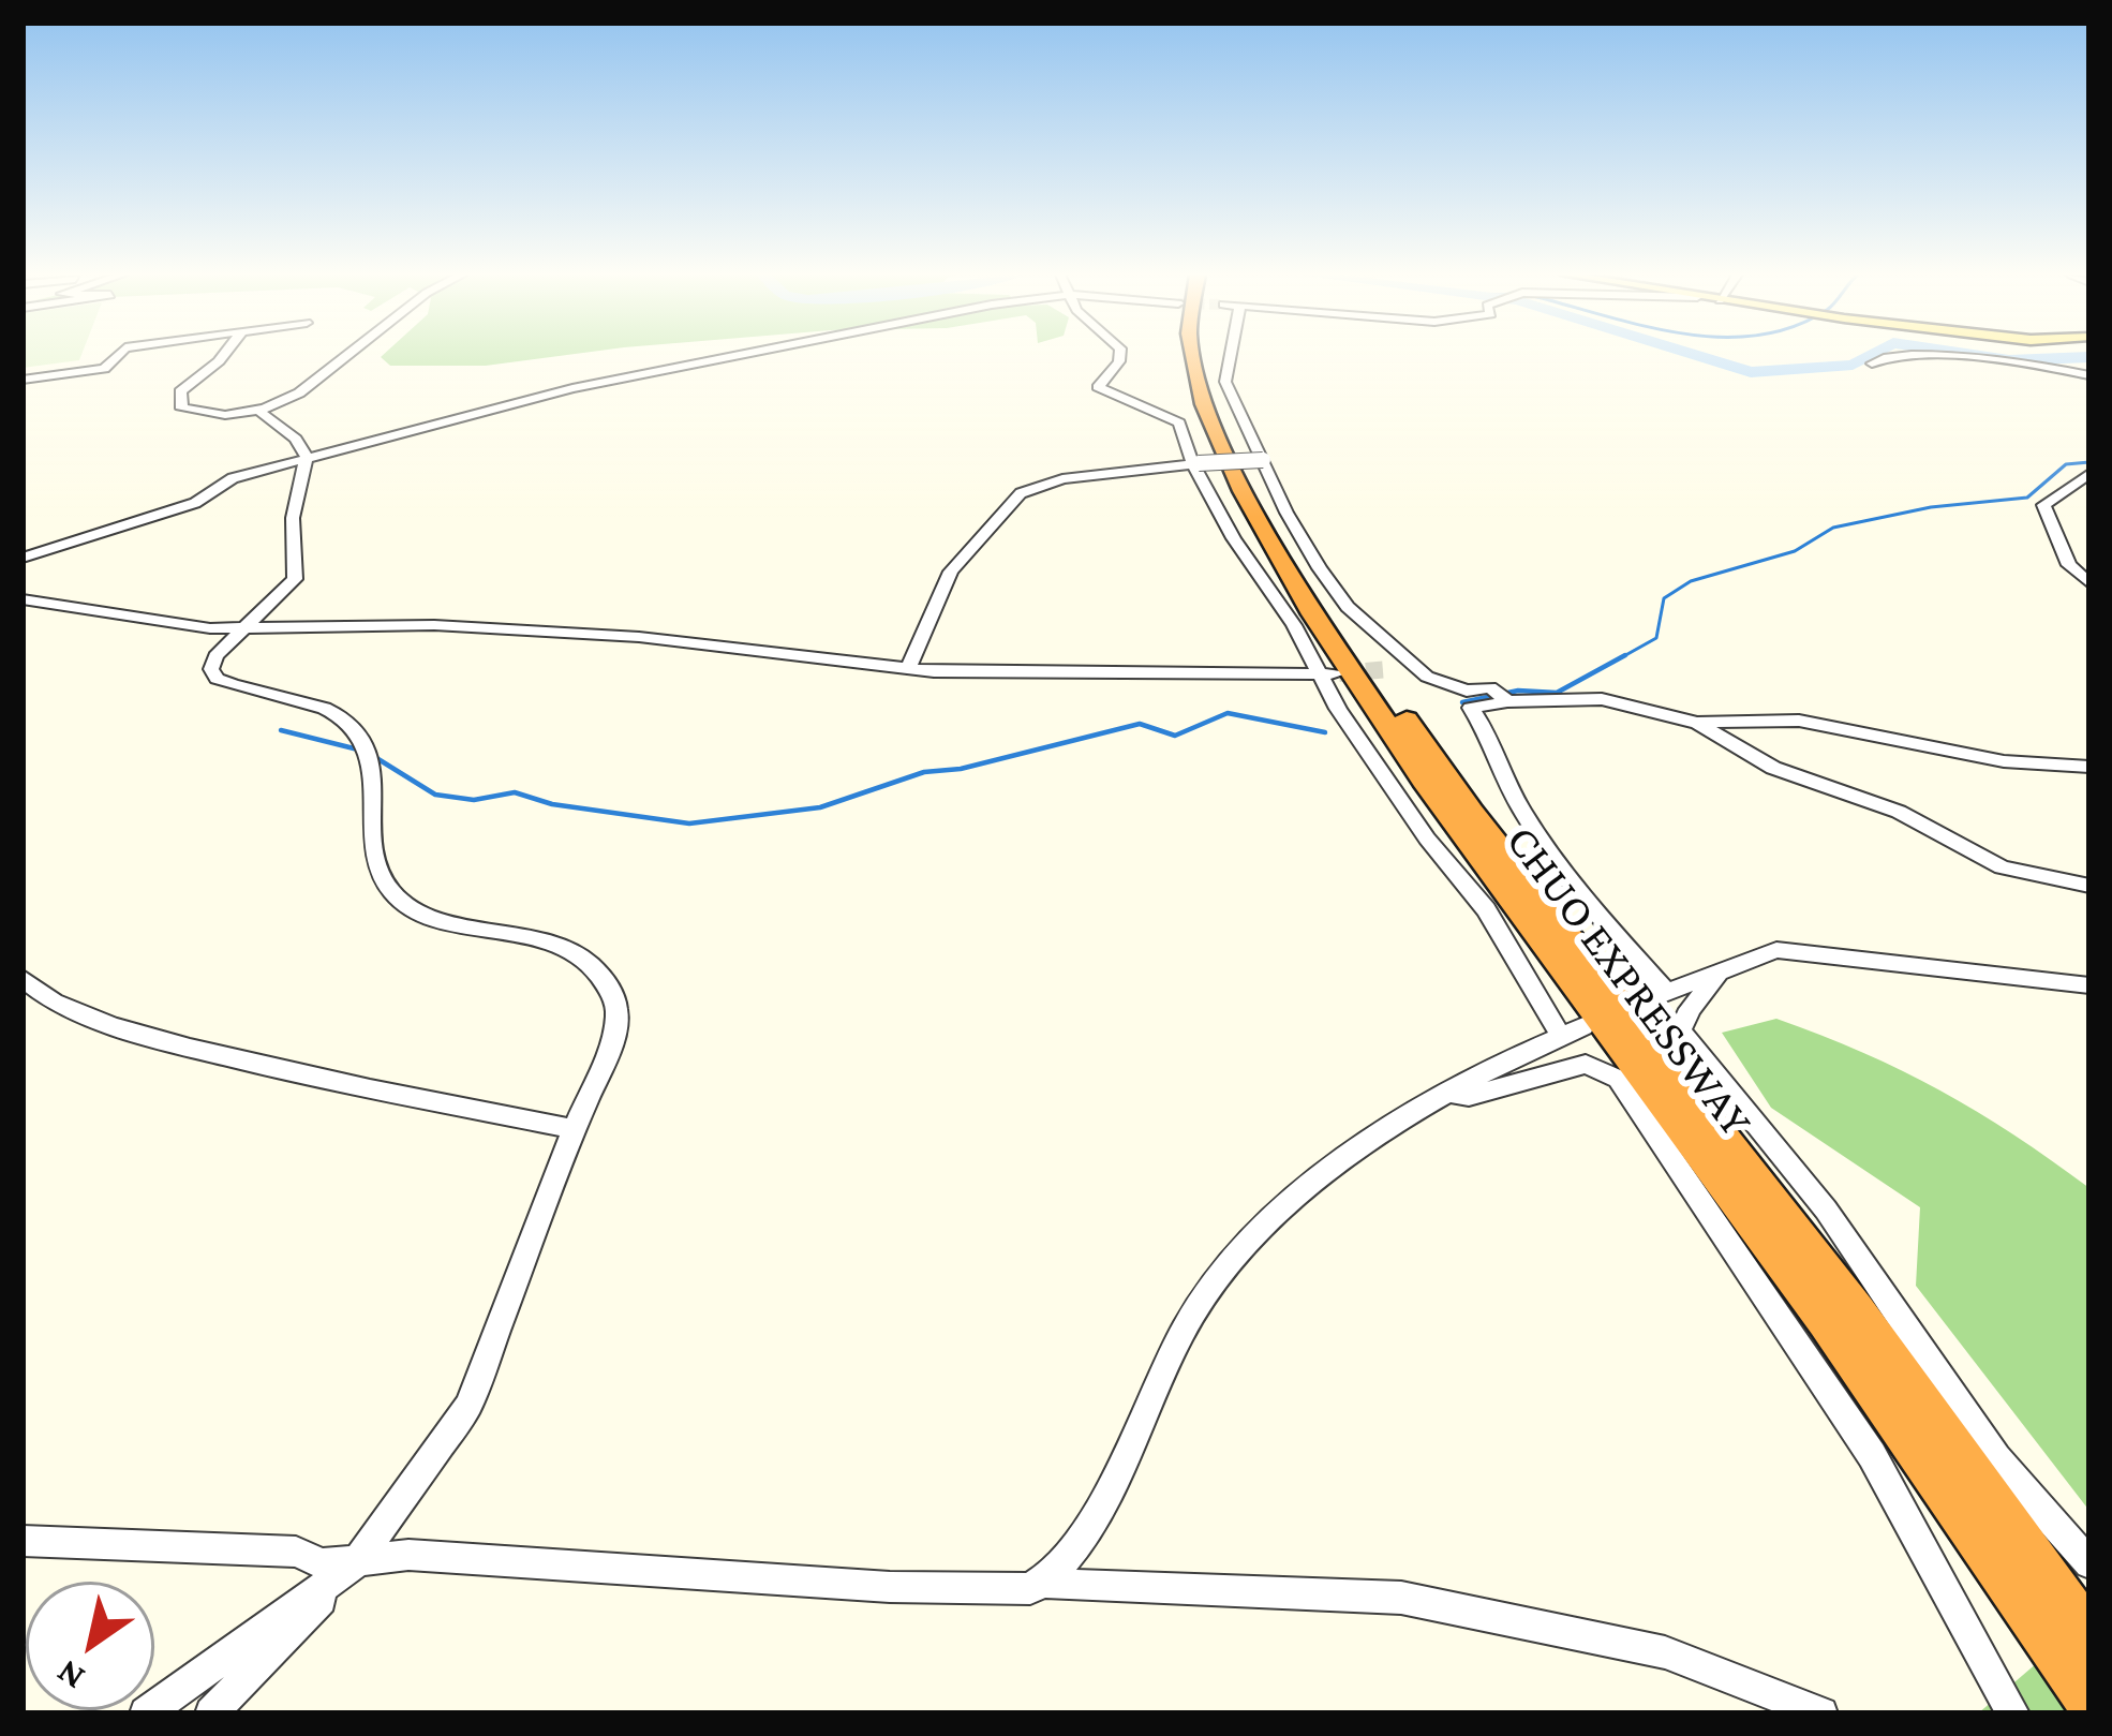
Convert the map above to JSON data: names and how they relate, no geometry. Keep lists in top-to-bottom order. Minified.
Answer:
{"streets":{"highway":["CHUO EXPRESSWAY"]},"north":"bottom left"}
